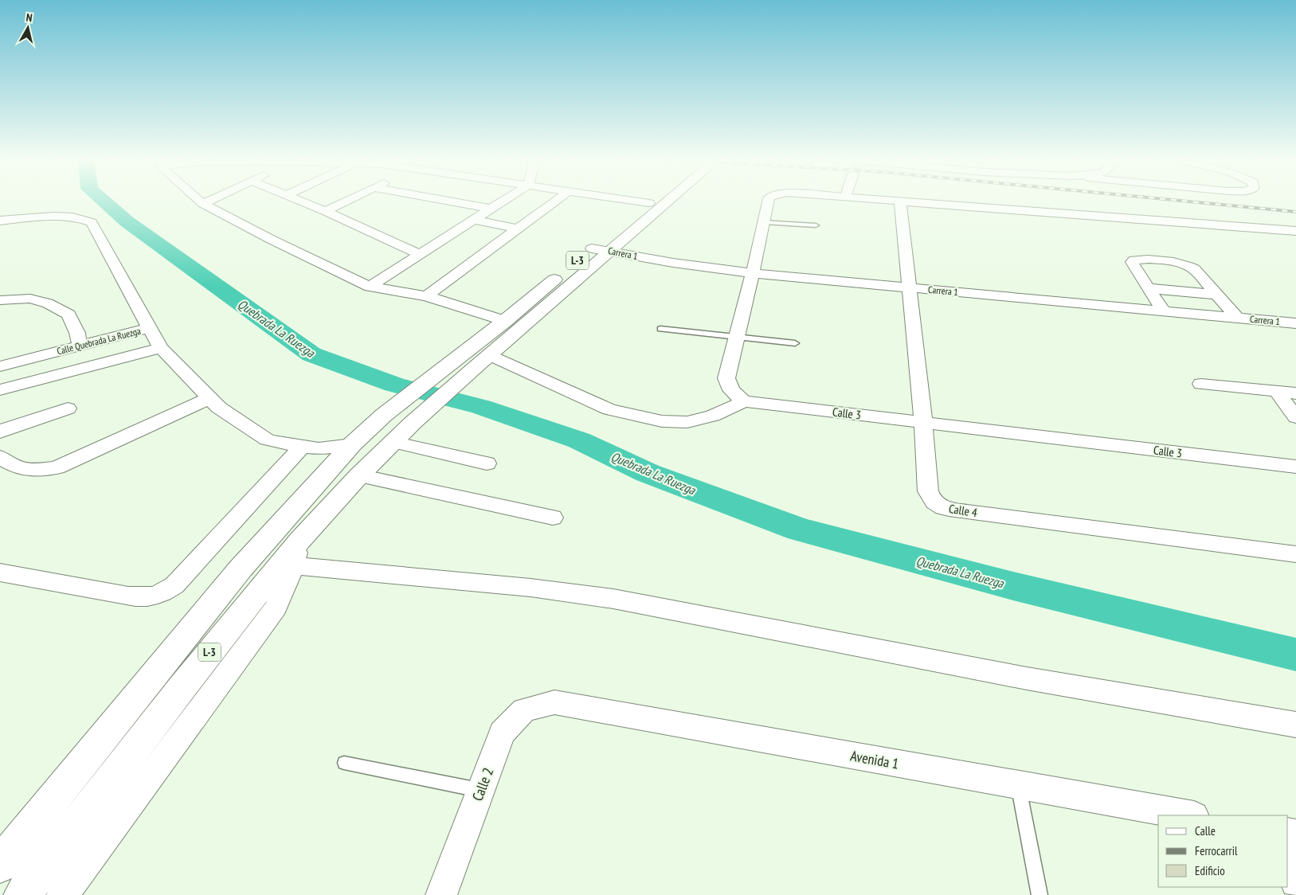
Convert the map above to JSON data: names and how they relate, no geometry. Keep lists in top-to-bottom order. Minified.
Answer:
{"streets":{"main road":["L-3"],"street":["Carrera 1","Calle Quebrada La Ruezga","Calle 3","Calle 4","Avenida 1","Calle 2"]},"crossings":[["Carrera 1","L-3"],["Carrera 1","Calle 4"],["Calle 3","Calle 4"],["Avenida 1","Calle 2"]],"water":["Quebrada La Ruezga"],"legend":["Calle","Ferrocarril","Edificio"],"north":"top"}
